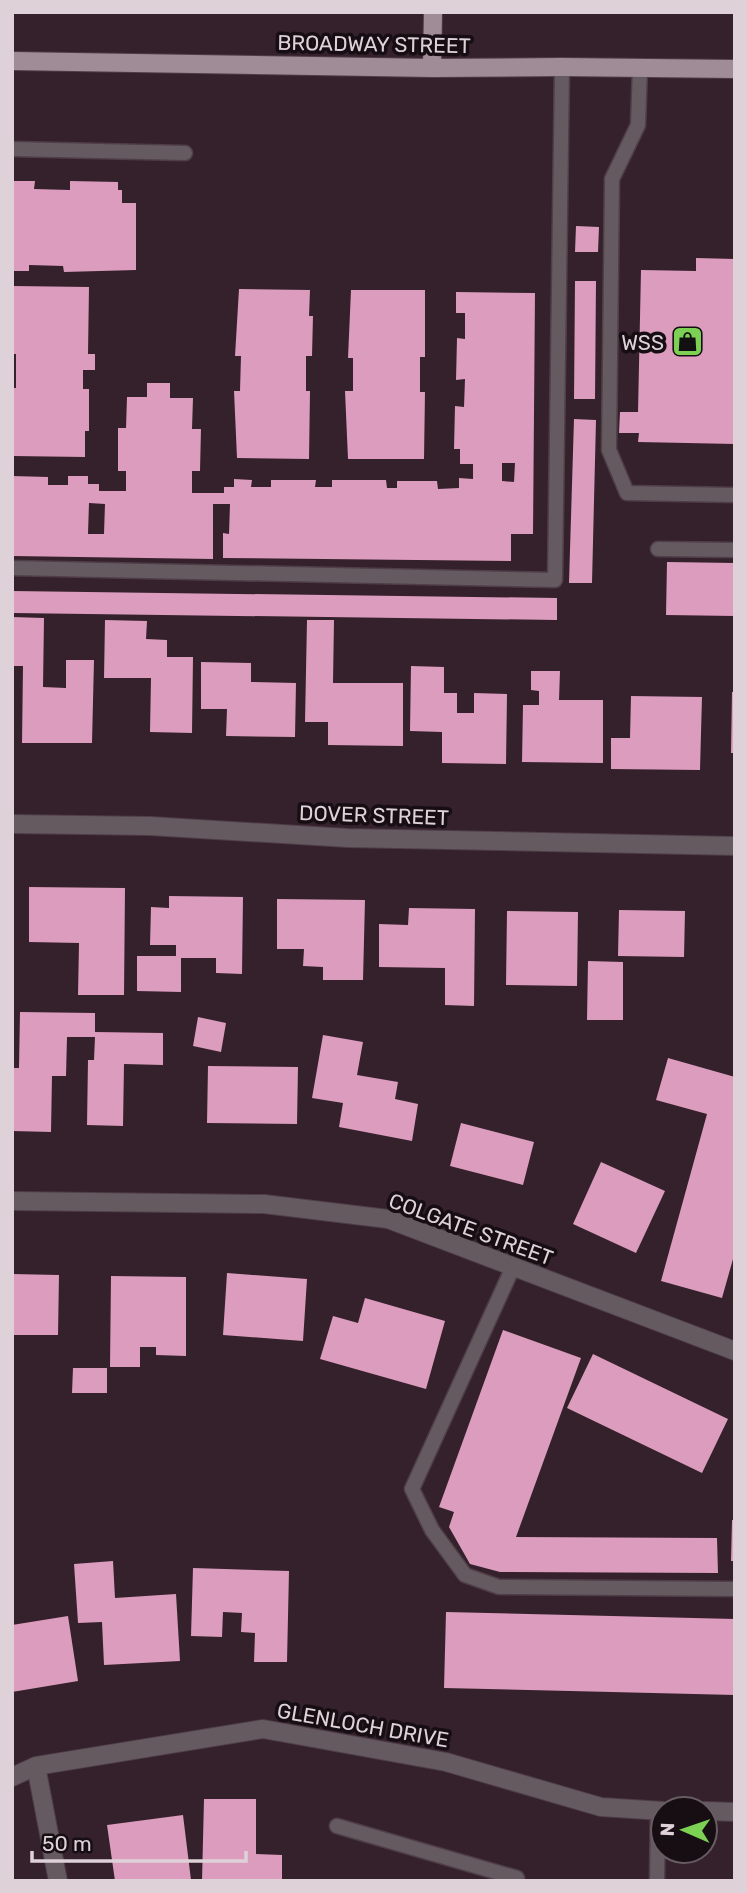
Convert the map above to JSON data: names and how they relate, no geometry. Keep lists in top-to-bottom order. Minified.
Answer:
{"streets":{"main road":["BROADWAY STREET"],"street":["DOVER STREET","COLGATE STREET","GLENLOCH DRIVE"]},"places":{"shop":["WSS"]},"scale_bar":"50 m","north":"left"}
